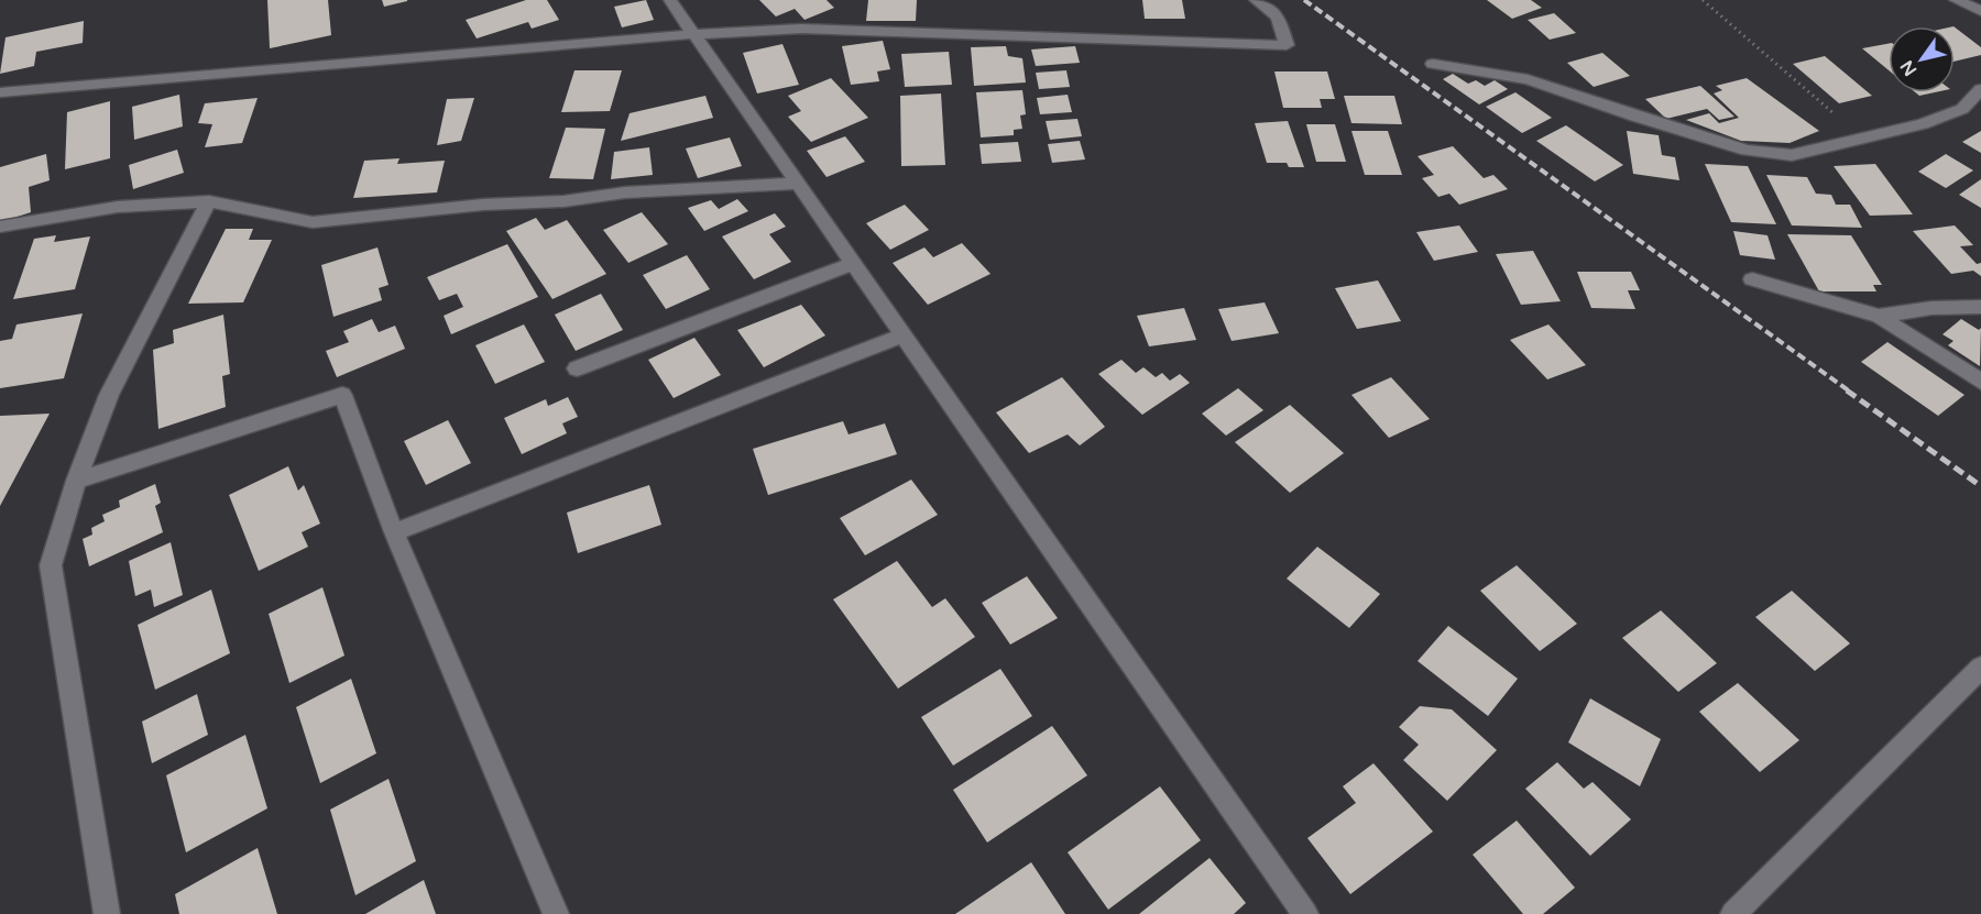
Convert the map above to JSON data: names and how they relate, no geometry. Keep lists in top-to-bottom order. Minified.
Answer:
{"north":"bottom left"}
